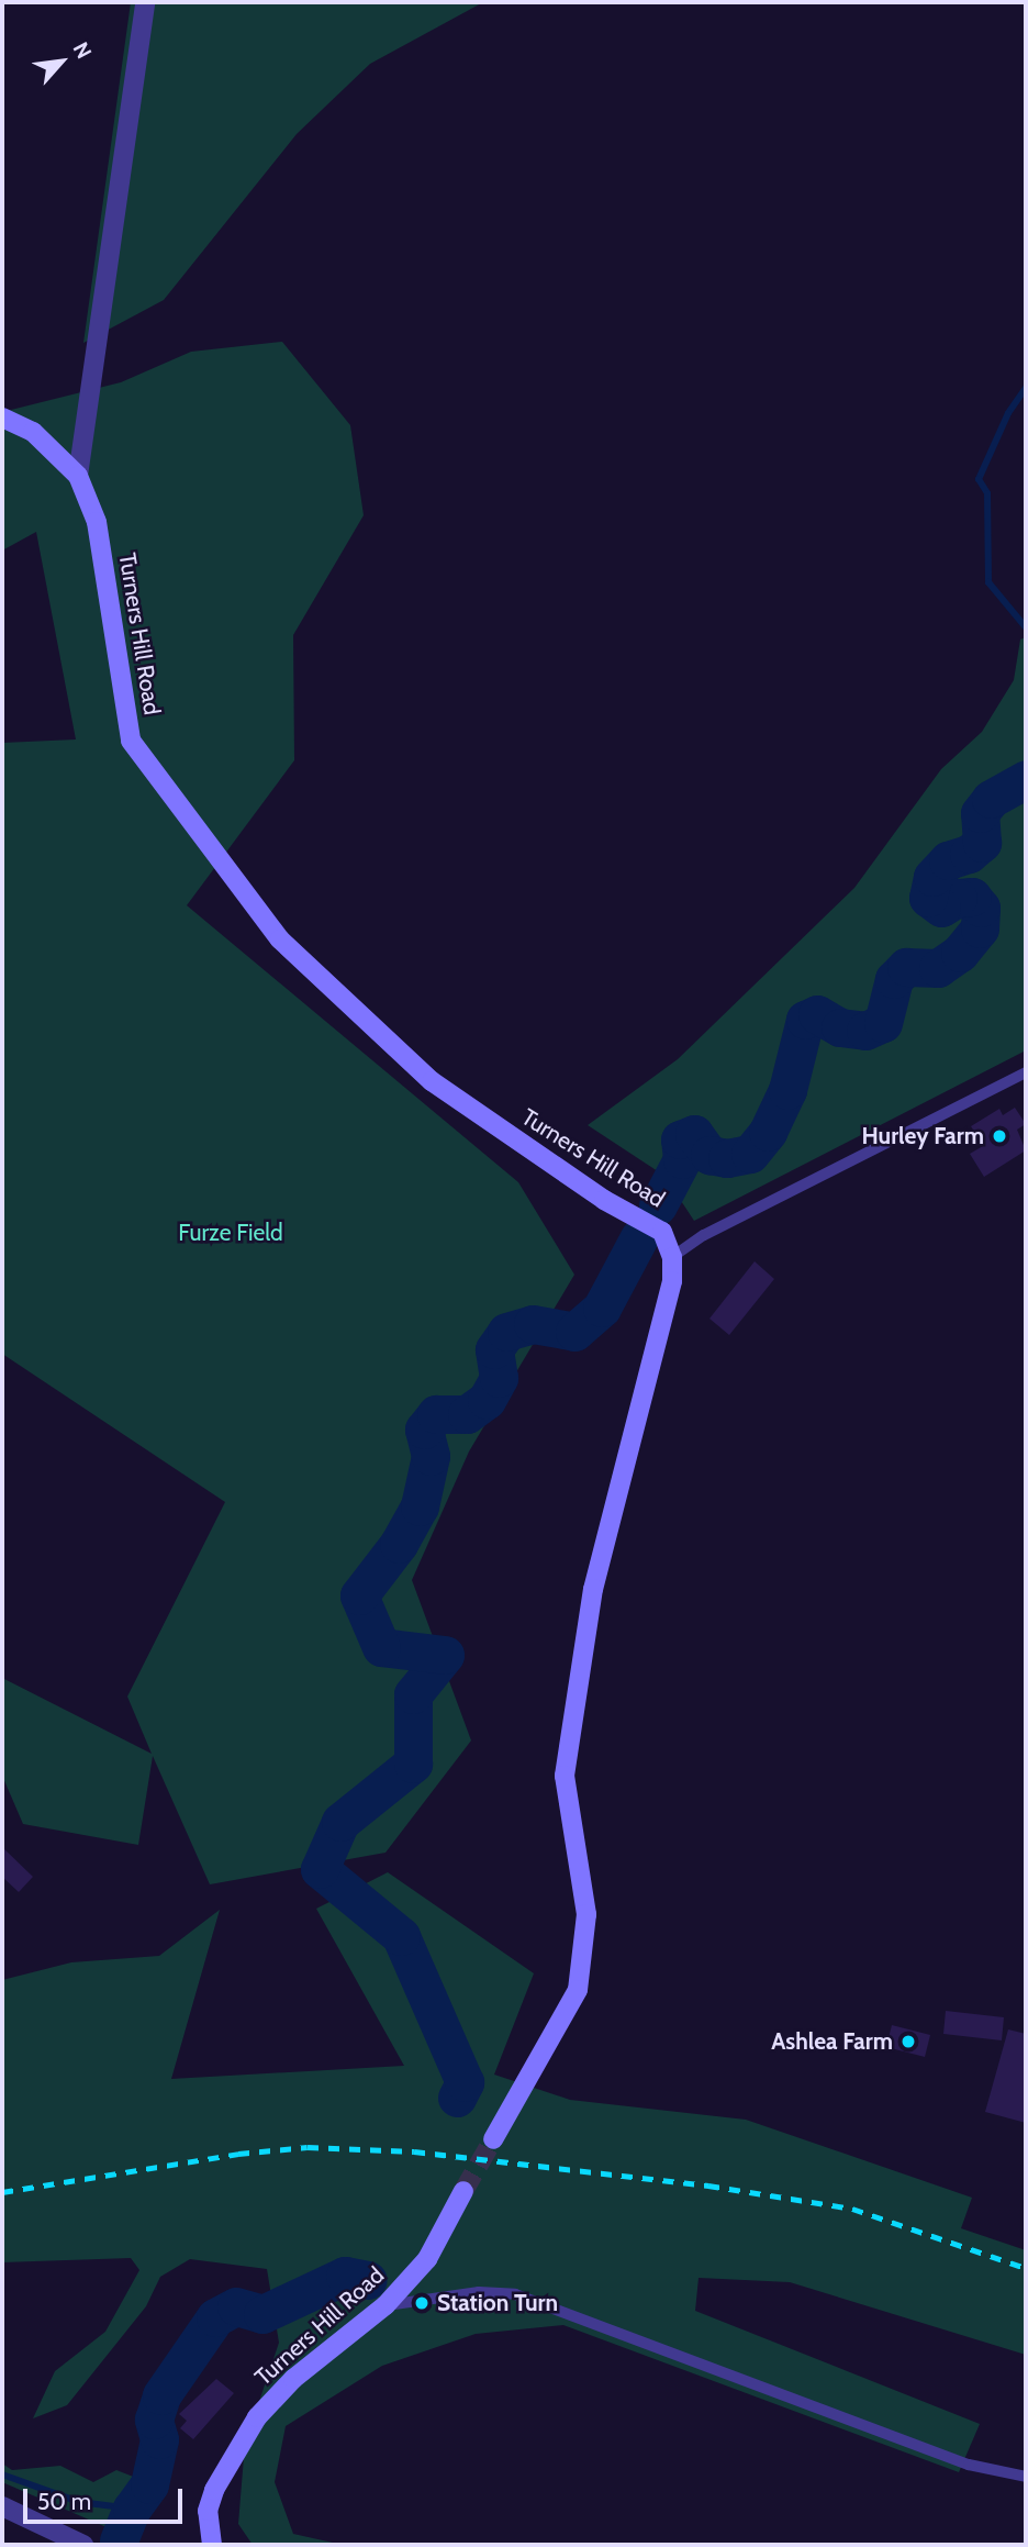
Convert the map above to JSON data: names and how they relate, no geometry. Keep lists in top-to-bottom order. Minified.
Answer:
{"streets":{"main road":["Turners Hill Road"]},"parks":["Furze Field"],"places":["Hurley Farm","Ashlea Farm","Station Turn"],"scale_bar":"50 m","north":"top right"}
